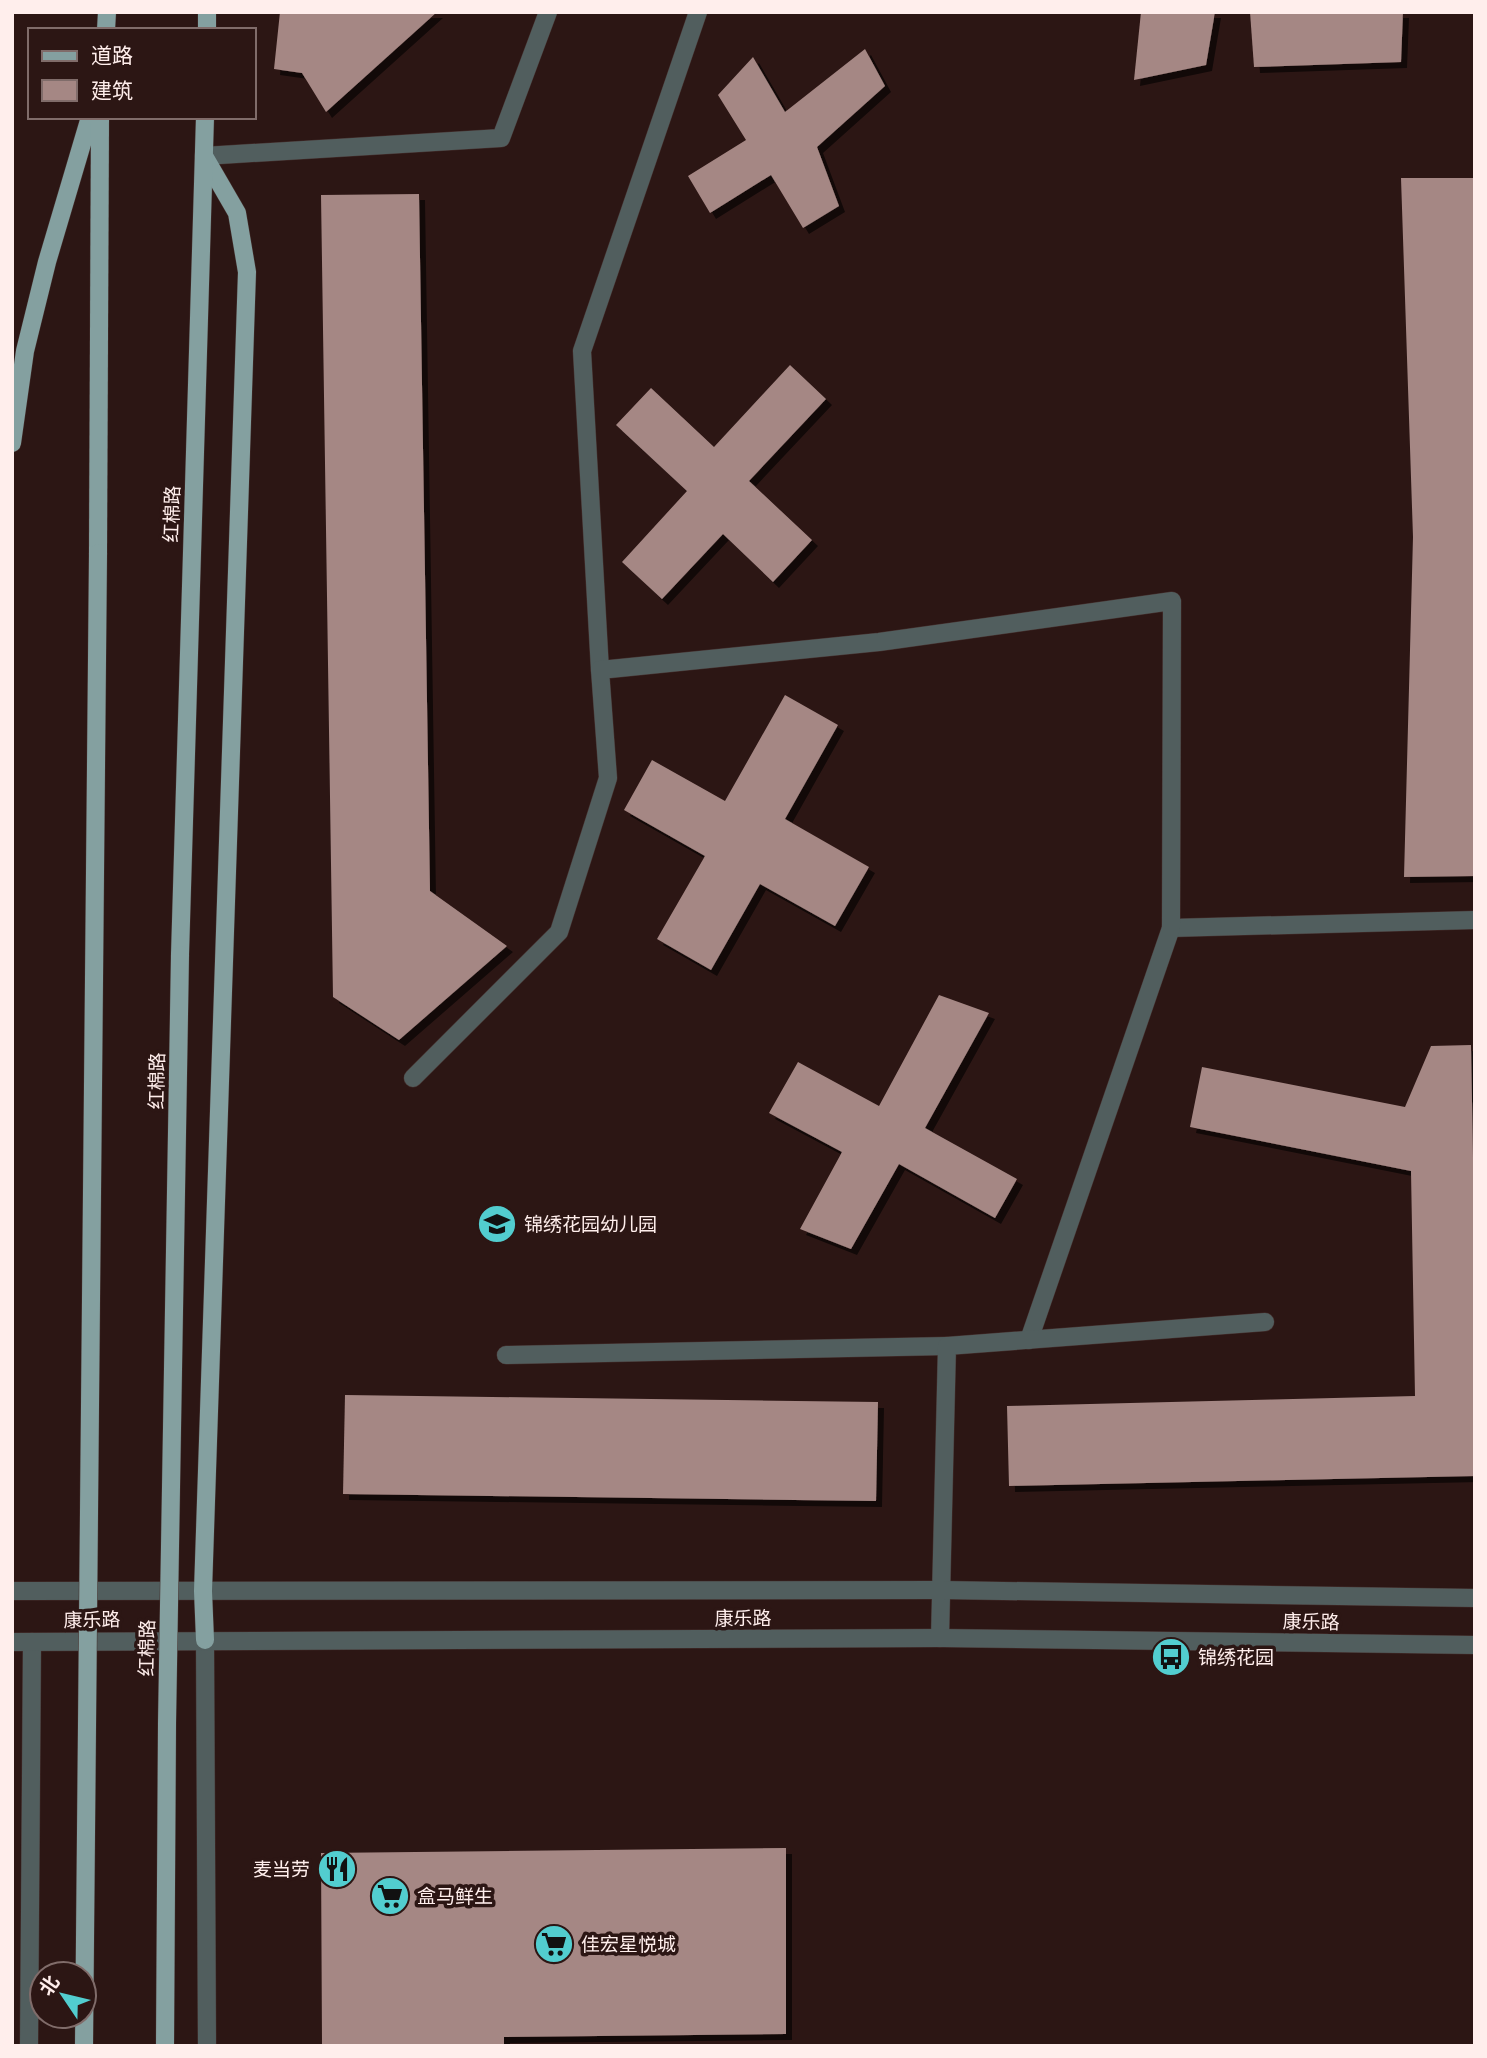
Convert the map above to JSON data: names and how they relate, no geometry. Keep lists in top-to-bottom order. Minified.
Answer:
{"streets":{"main road":["红棉路"],"street":["康乐路"]},"places":{"school or university":["锦绣花园幼儿园"],"bus stop":["锦绣花园"],"restaurant":["麦当劳"],"supermarket":["盒马鲜生","佳宏星悦城"]},"legend":["道路","建筑"],"north":"top left"}
